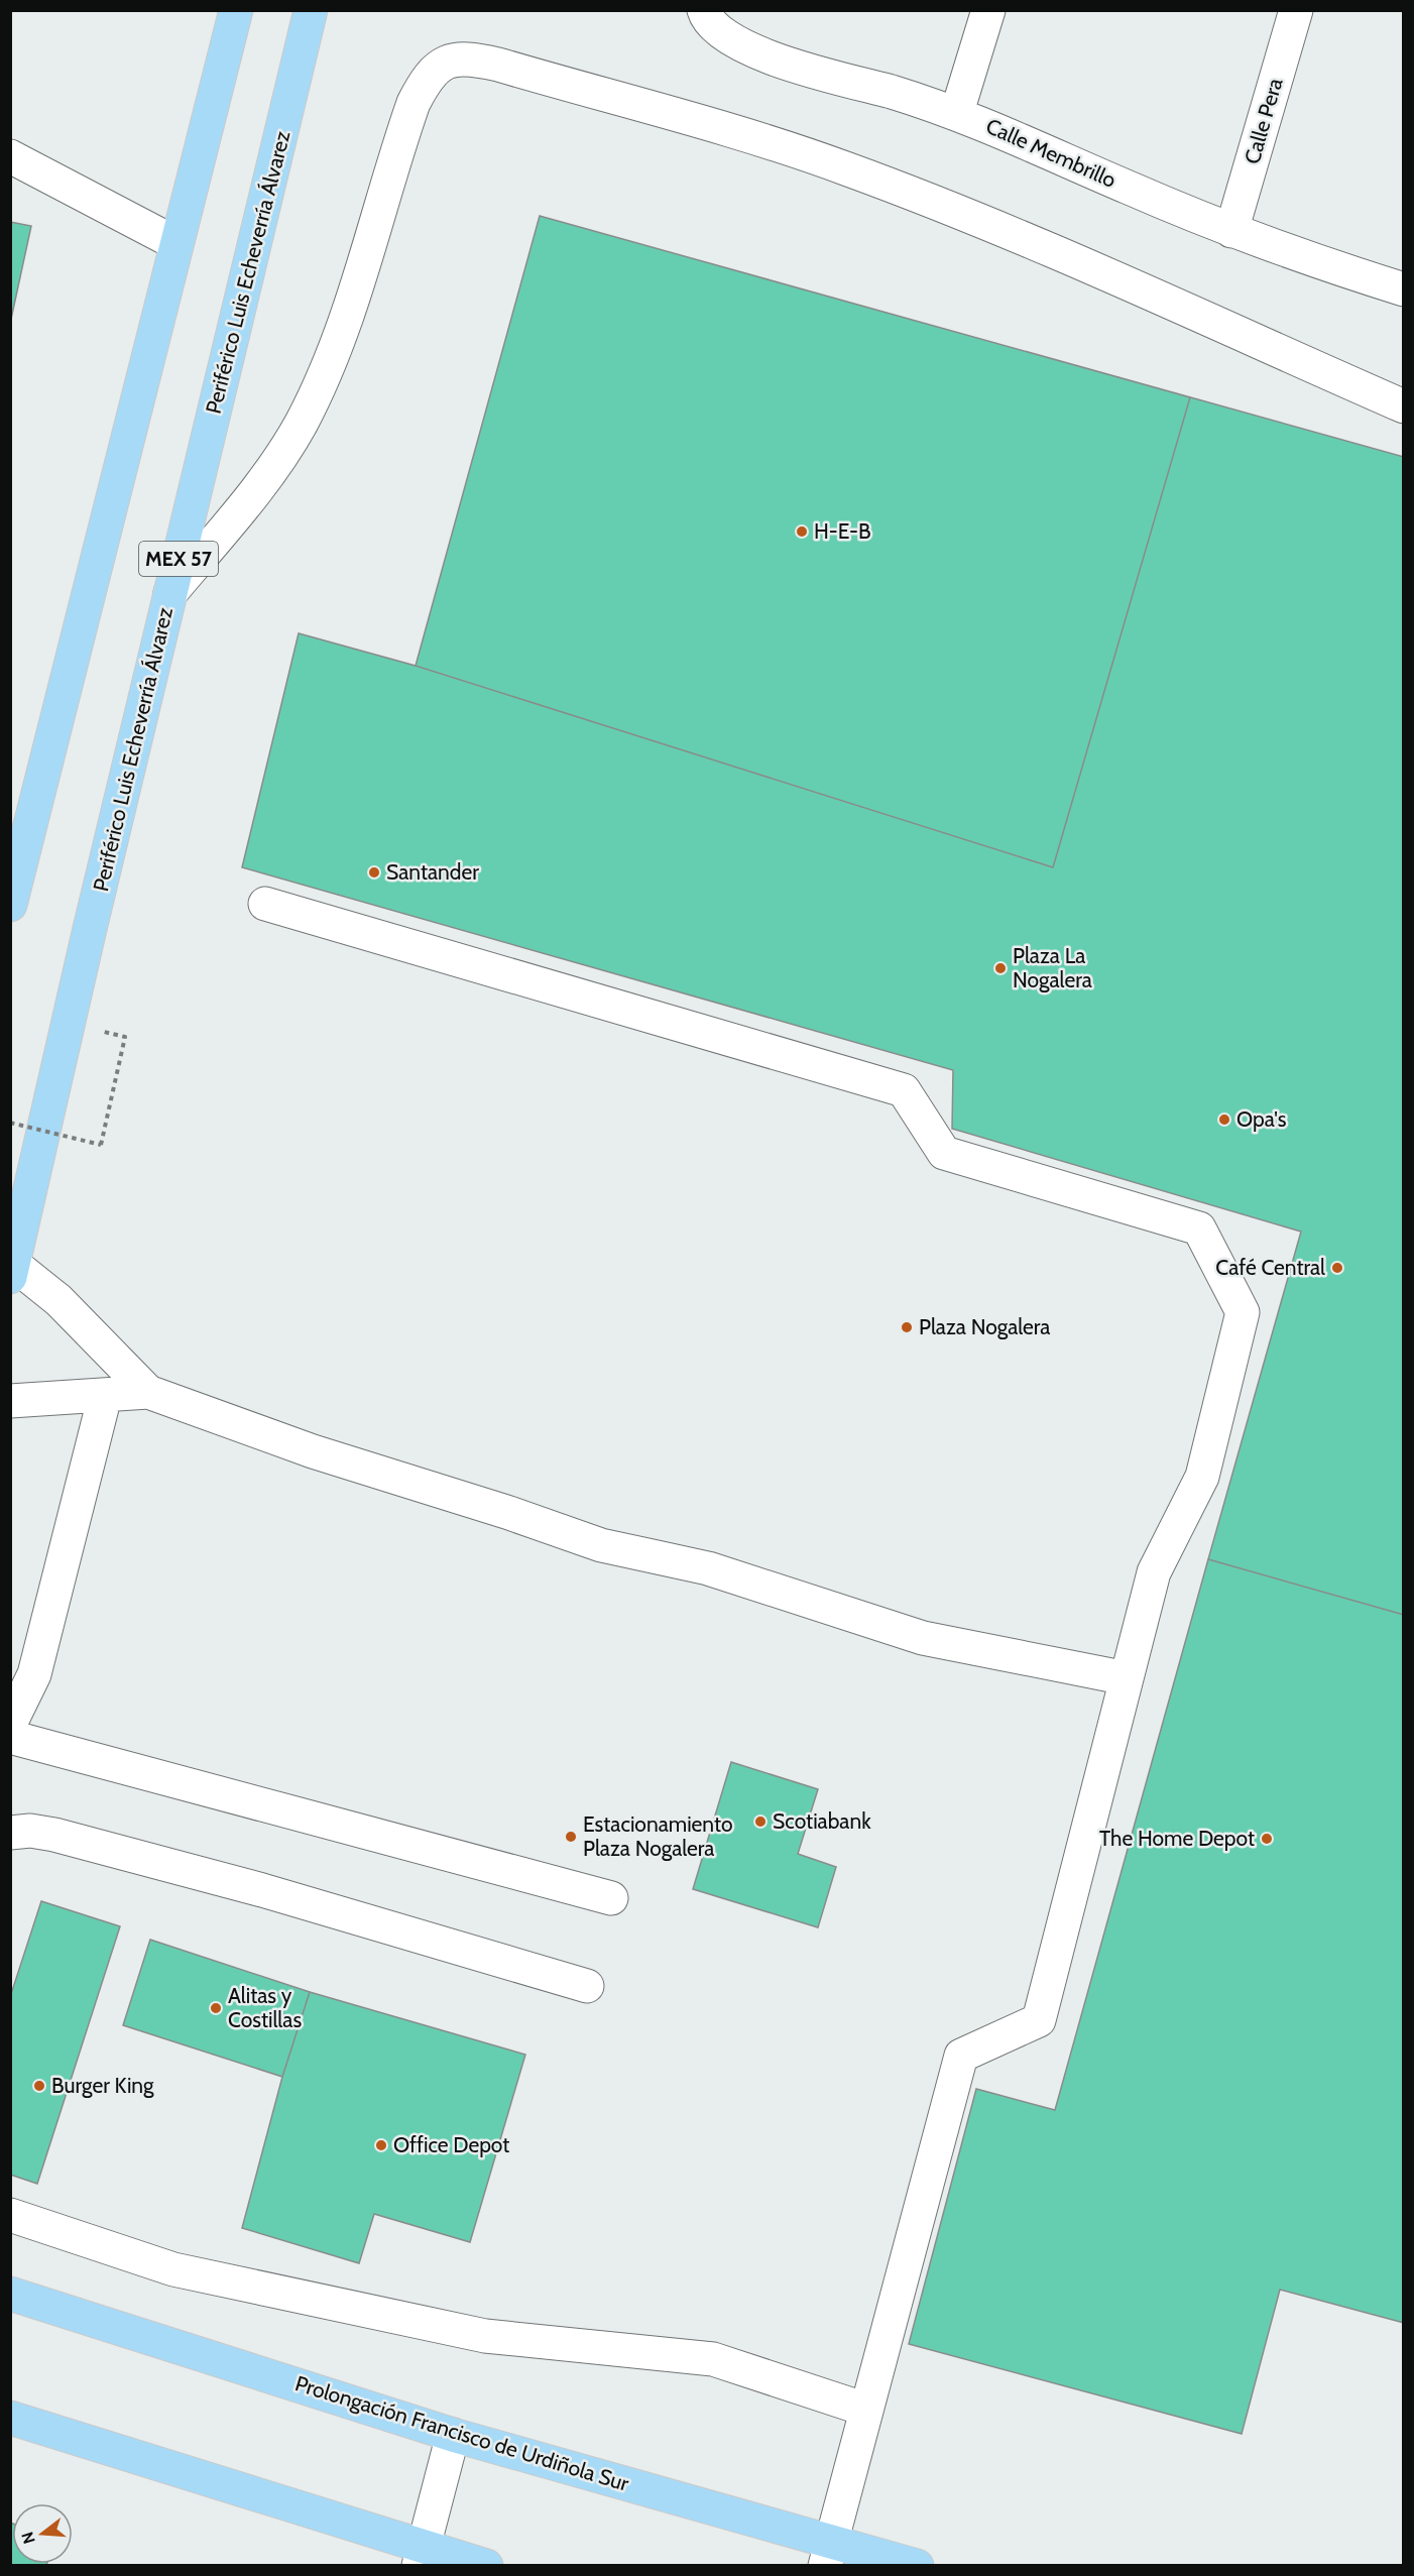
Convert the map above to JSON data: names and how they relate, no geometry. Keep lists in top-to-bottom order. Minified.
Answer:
{"streets":{"main road":["Periférico Luis Echeverría Álvarez","MEX 57","Prolongación Francisco de Urdiñola Sur"],"street":["Calle Pera","Calle Membrillo"]},"crossings":[["Calle Pera","Calle Membrillo"]],"places":["H-E-B","Santander","Plaza La Nogalera","Opa's","Café Central","Plaza Nogalera","Scotiabank","Estacionamiento Plaza Nogalera","The Home Depot","Alitas y Costillas","Burger King","Office Depot"],"north":"left"}
